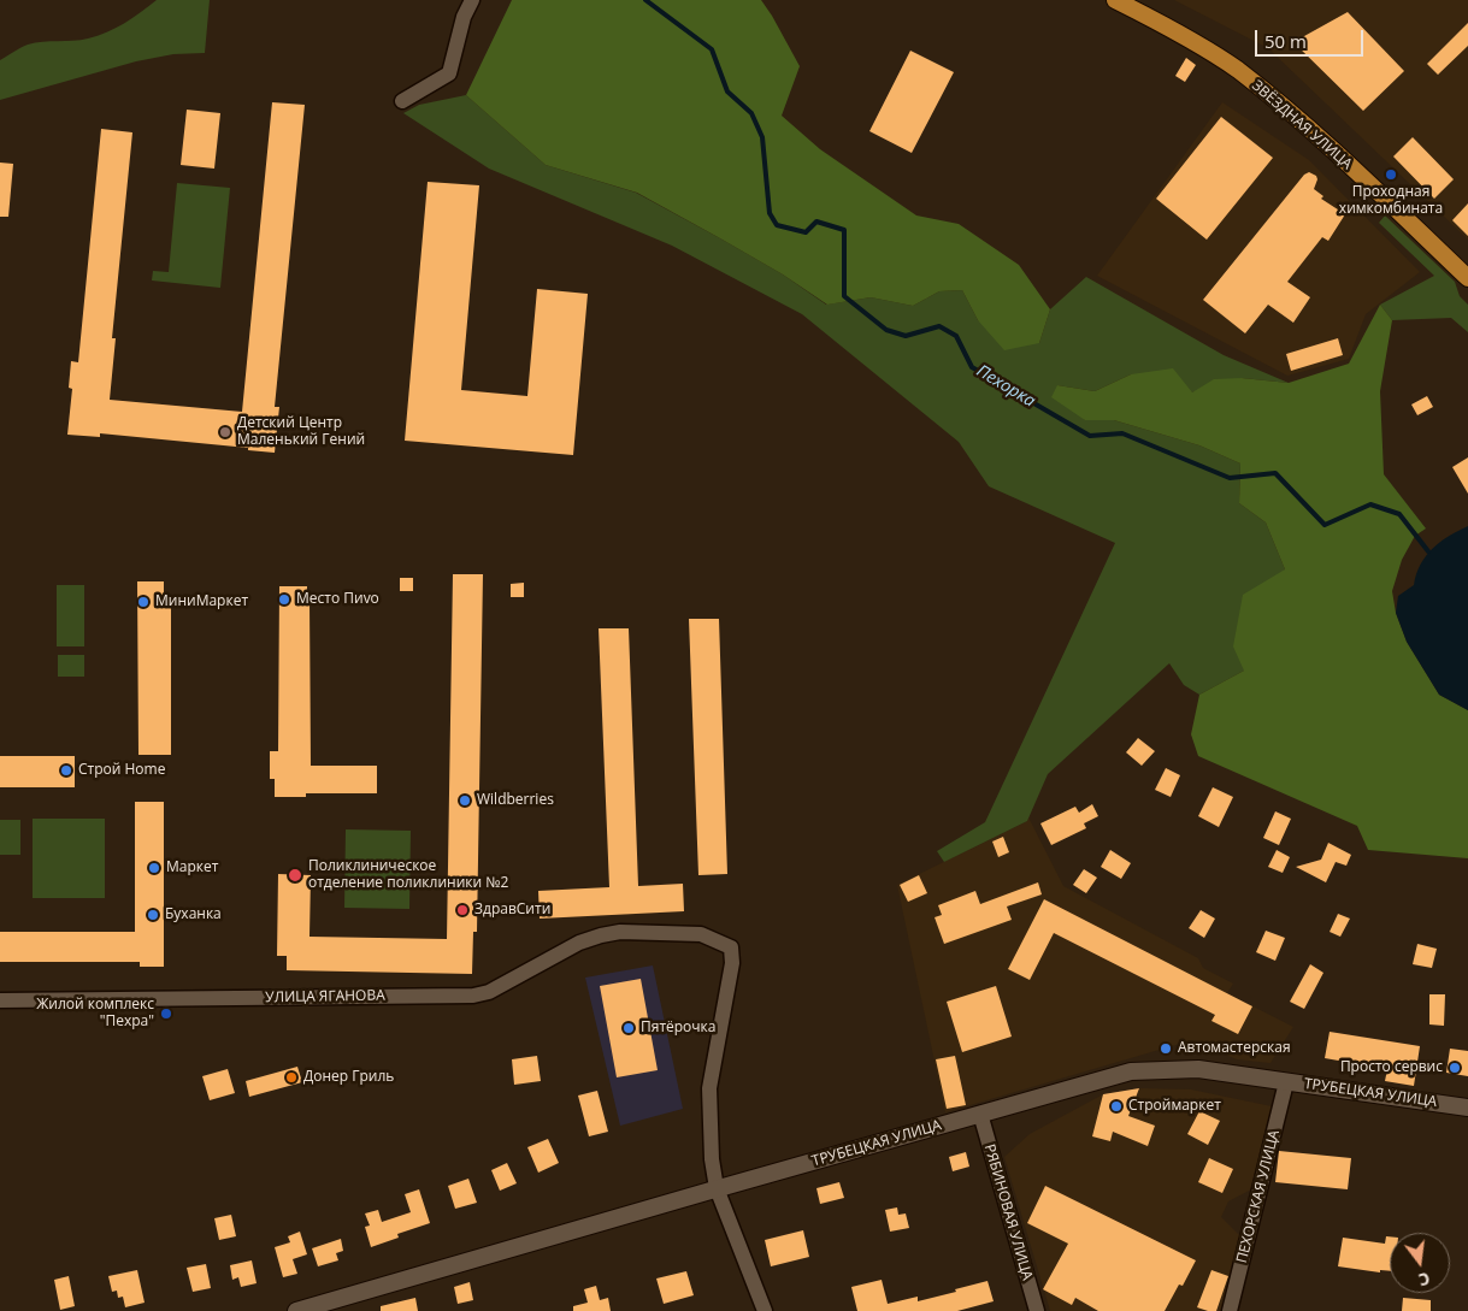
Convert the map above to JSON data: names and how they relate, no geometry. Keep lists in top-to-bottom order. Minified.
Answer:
{"streets":{"main road":["ЗВЁЗДНАЯ УЛИЦА","ТРУБЕЦКАЯ УЛИЦА"],"street":["УЛИЦА ЯГАНОВА","ПЕХОРСКАЯ УЛИЦА","РЯБИНОВАЯ УЛИЦА"]},"crossings":[["УЛИЦА ЯГАНОВА","ТРУБЕЦКАЯ УЛИЦА"],["ТРУБЕЦКАЯ УЛИЦА","ПЕХОРСКАЯ УЛИЦА"],["ТРУБЕЦКАЯ УЛИЦА","РЯБИНОВАЯ УЛИЦА"]],"water":["Пехорка"],"places":["Проходная химкомбината","Детский Центр Маленький Гений","Место Пиvо","МиниМаркет","Строй Home","Wildberries","Маркет","Поликлиническое отделение поликлиники №2","ЗдравСити","Буханка","Жилой комплекс \"Пехра\"","Пятёрочка","Автомастерская","Просто сервис","Донер Гриль","Строймаркет"],"scale_bar":"50 m","north":"bottom"}
